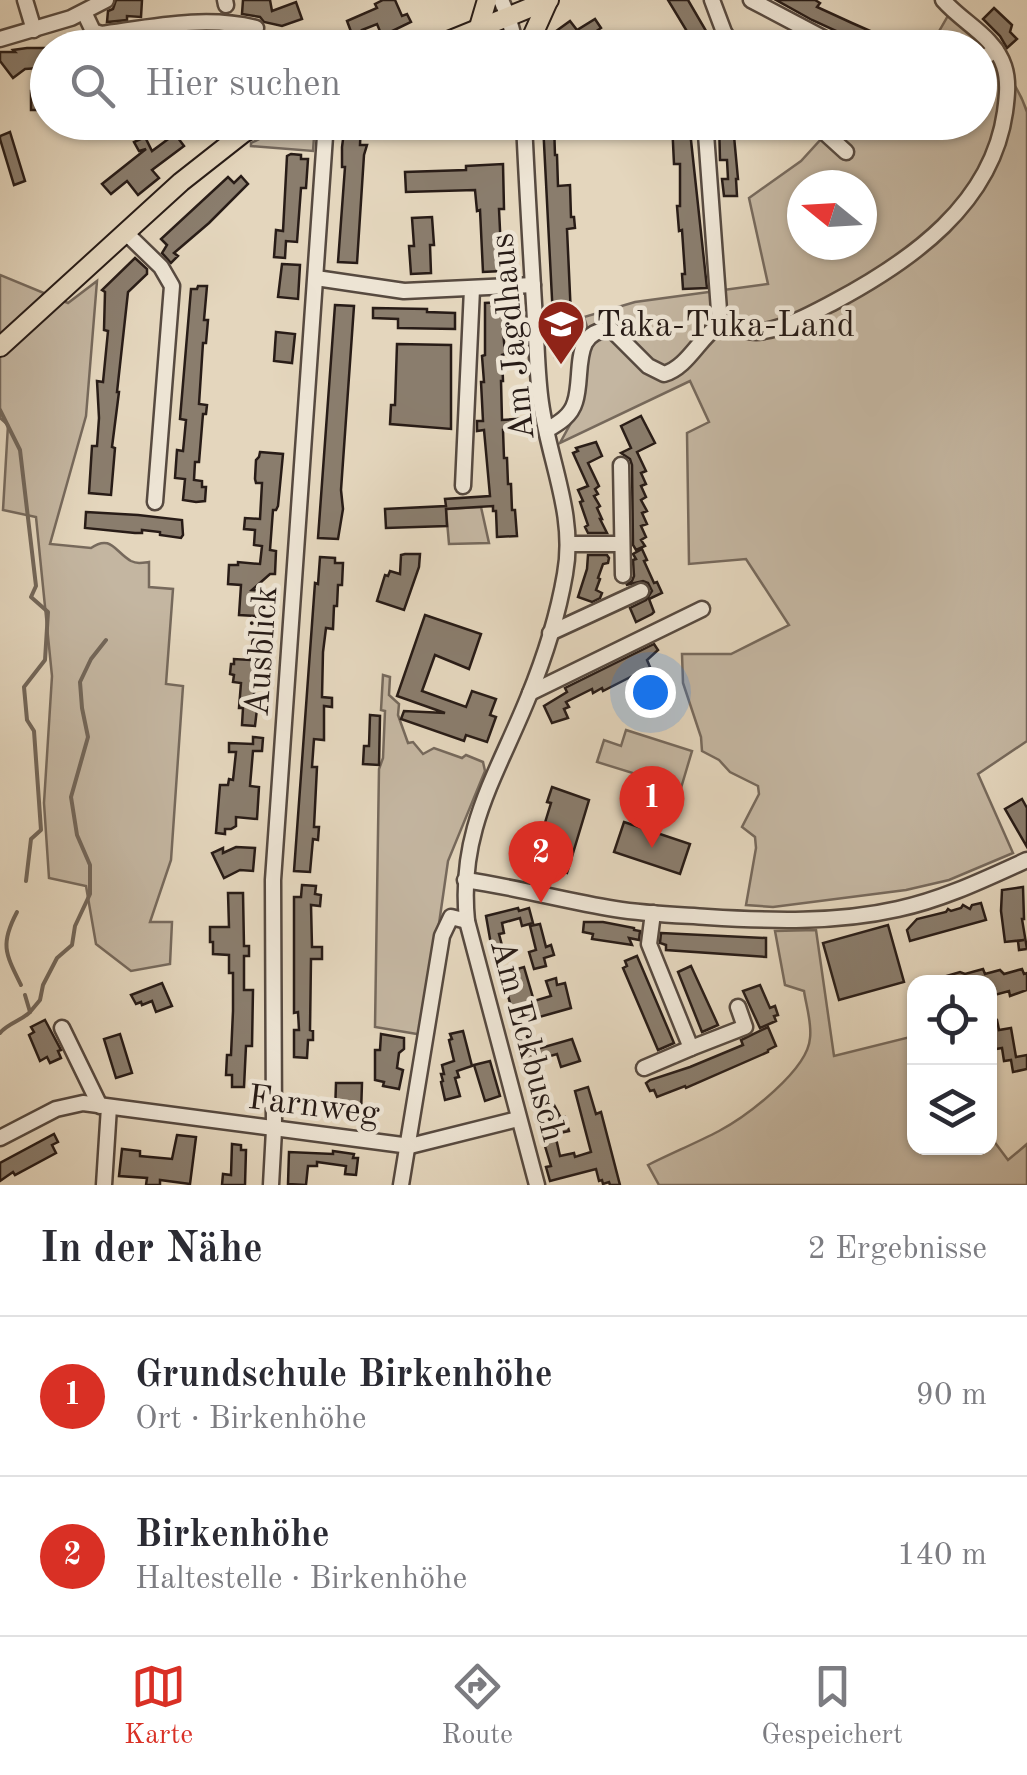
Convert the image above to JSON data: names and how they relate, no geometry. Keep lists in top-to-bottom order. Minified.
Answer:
{"streets":{"street":["Am Jagdhaus","Ausblick","Am Eckbusch","Farnweg"]},"crossings":[["Am Jagdhaus","Am Eckbusch"],["Ausblick","Farnweg"],["Am Eckbusch","Farnweg"]],"places":{"school or university":["Taka-Tuka-Land"]},"north":"left","page":{"search":"Hier suchen","pins":["1","2"],"heading":["In der Nähe","2 Ergebnisse"],"list":[{"mark":"1","name":"Grundschule Birkenhöhe","note":"Ort · Birkenhöhe","value":"90 m"},{"mark":"2","name":"Birkenhöhe","note":"Haltestelle · Birkenhöhe","value":"140 m"}],"nav":["Karte","Route","Gespeichert"]}}
